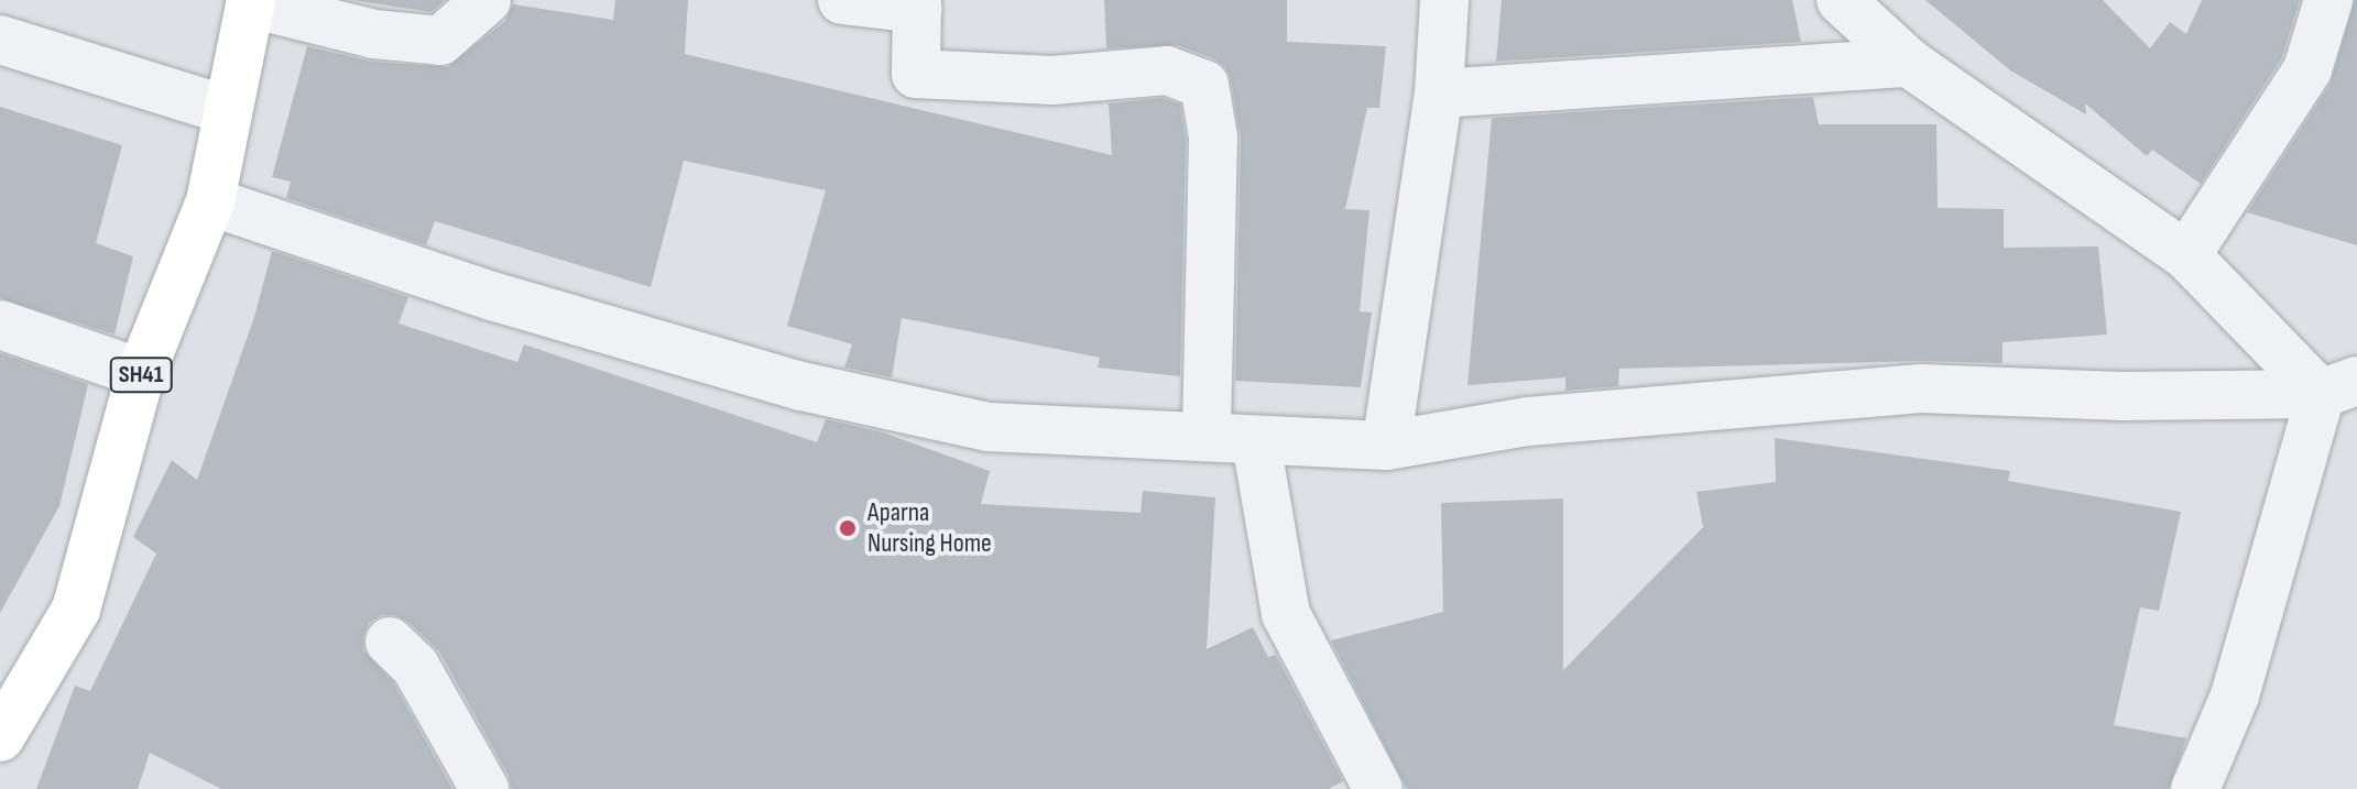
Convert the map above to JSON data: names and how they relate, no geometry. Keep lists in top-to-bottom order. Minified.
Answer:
{"streets":{"main road":["SH41"]},"places":["Aparna Nursing Home"]}
